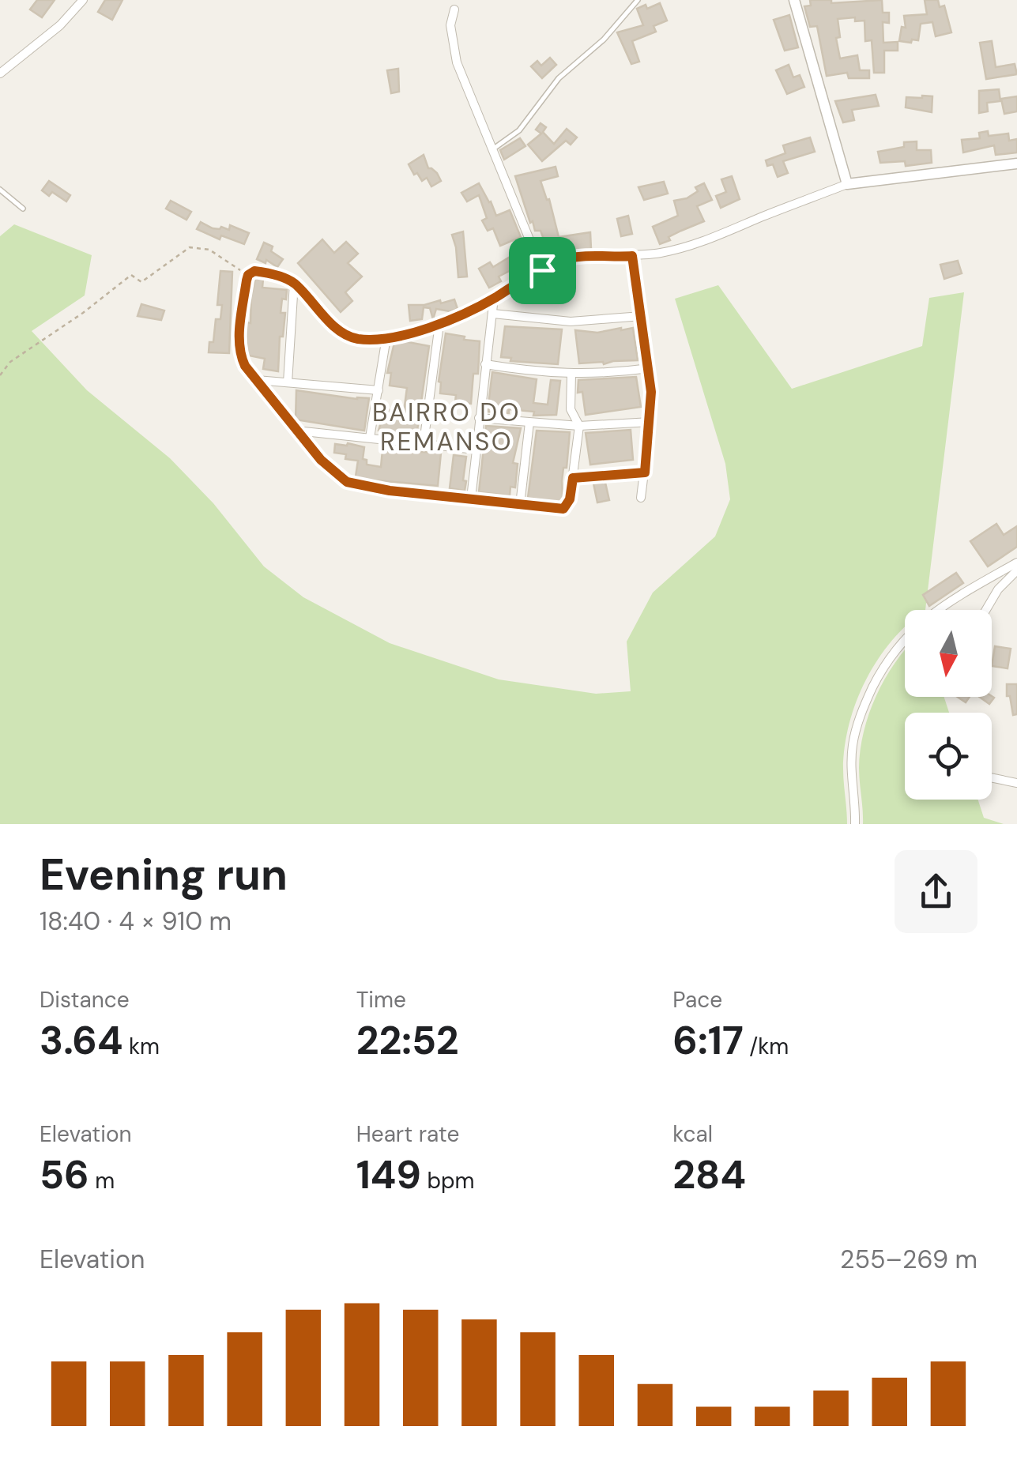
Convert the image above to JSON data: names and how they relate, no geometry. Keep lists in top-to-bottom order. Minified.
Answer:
{"districts":["BAIRRO DO REMANSO"],"north":"bottom","page":{"heading":["Evening run","18:40 · 4 × 910 m"],"stats":[["Distance","3.64 km"],["Time","22:52"],["Pace","6:17 /km"],["Elevation","56 m"],["Heart rate","149 bpm"],["kcal","284"]],"chart":["Elevation","255–269 m"]}}
